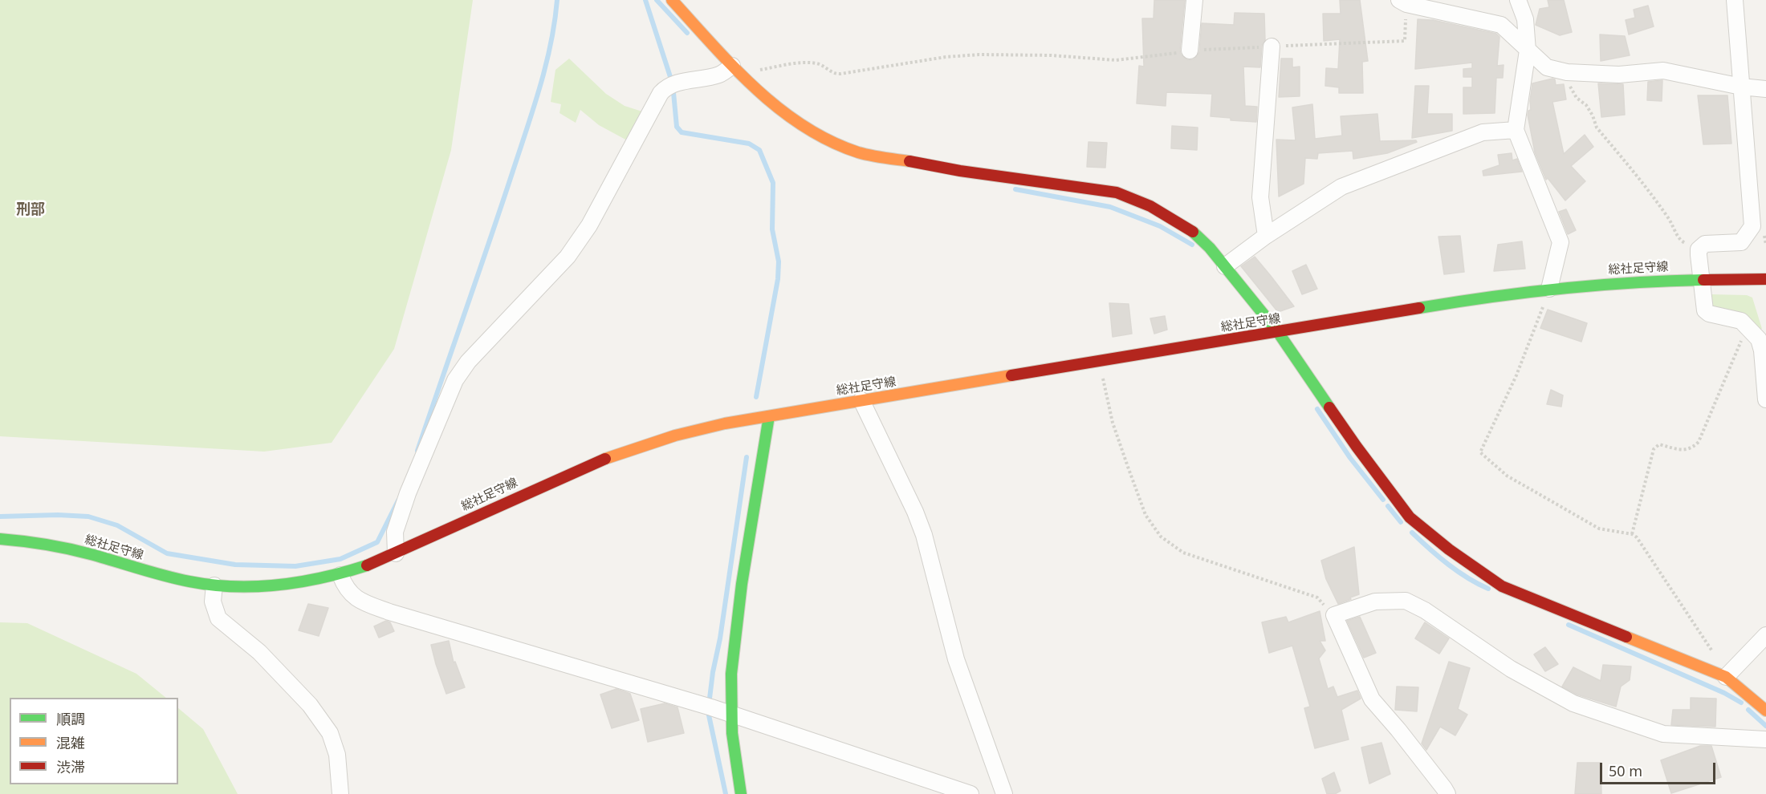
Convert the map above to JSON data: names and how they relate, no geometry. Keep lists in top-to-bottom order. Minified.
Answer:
{"streets":{"main road":["総社足守線"]},"districts":["刑部"],"legend":["順調","混雑","渋滞"],"scale_bar":"50 m"}
